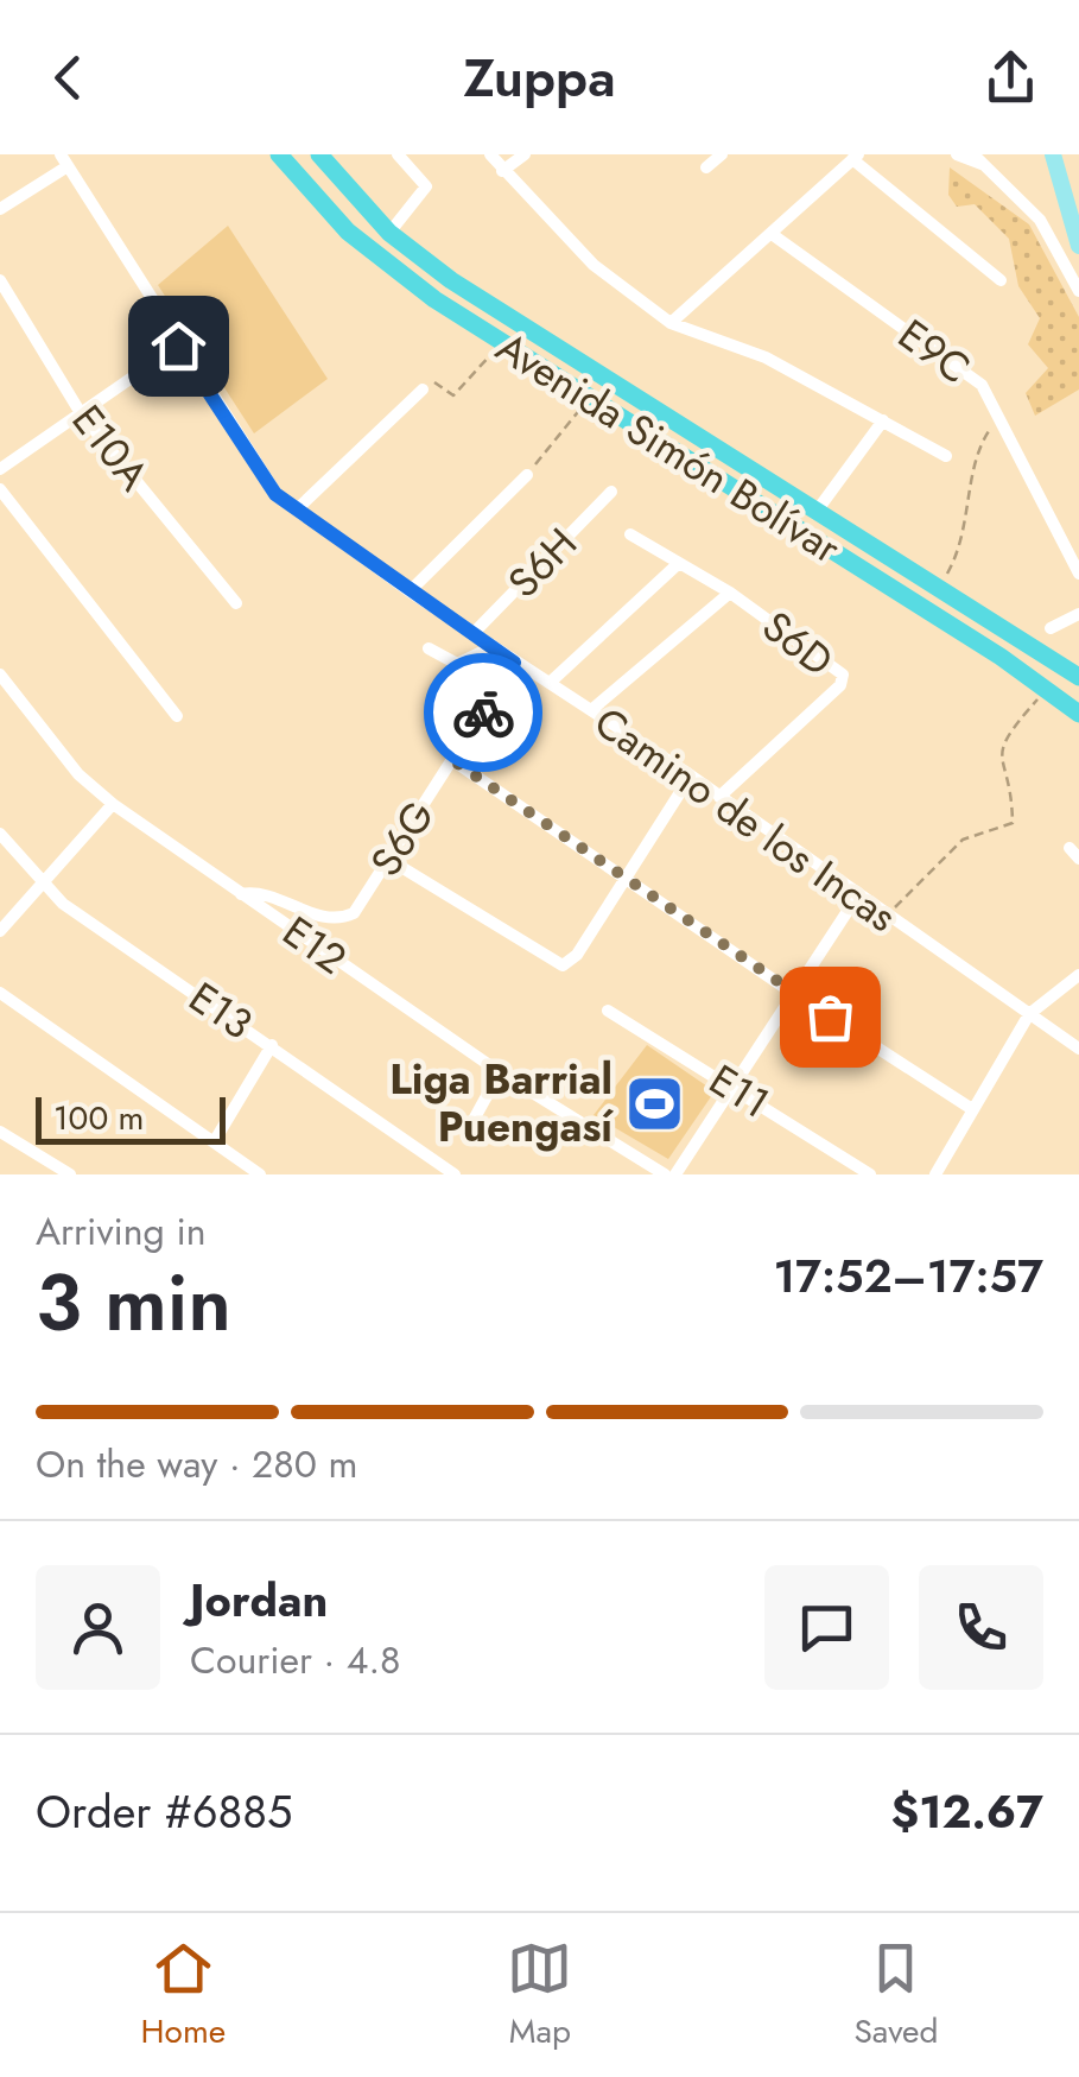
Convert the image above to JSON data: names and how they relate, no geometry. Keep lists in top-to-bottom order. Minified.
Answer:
{"streets":{"highway":["Avenida Simón Bolívar"],"street":["E9C","E10A","S6H","S6D","Camino de los Incas","S6G","E12","E13","E11"]},"crossings":[["S6H","Camino de los Incas"],["S6D","Camino de los Incas"],["Camino de los Incas","S6G"],["S6G","E12"]],"places":{"sports":["Liga Barrial Puengasí"]},"scale_bar":"100 m","page":{"header":"Zuppa","scale":"100 m","heading":["3 min","Arriving in","17:52–17:57"],"panel":["Jordan","Courier · 4.8","Order #6885","$12.67"],"bar":"On the way · 280 m","tabs":["Home","Map","Saved"]}}
